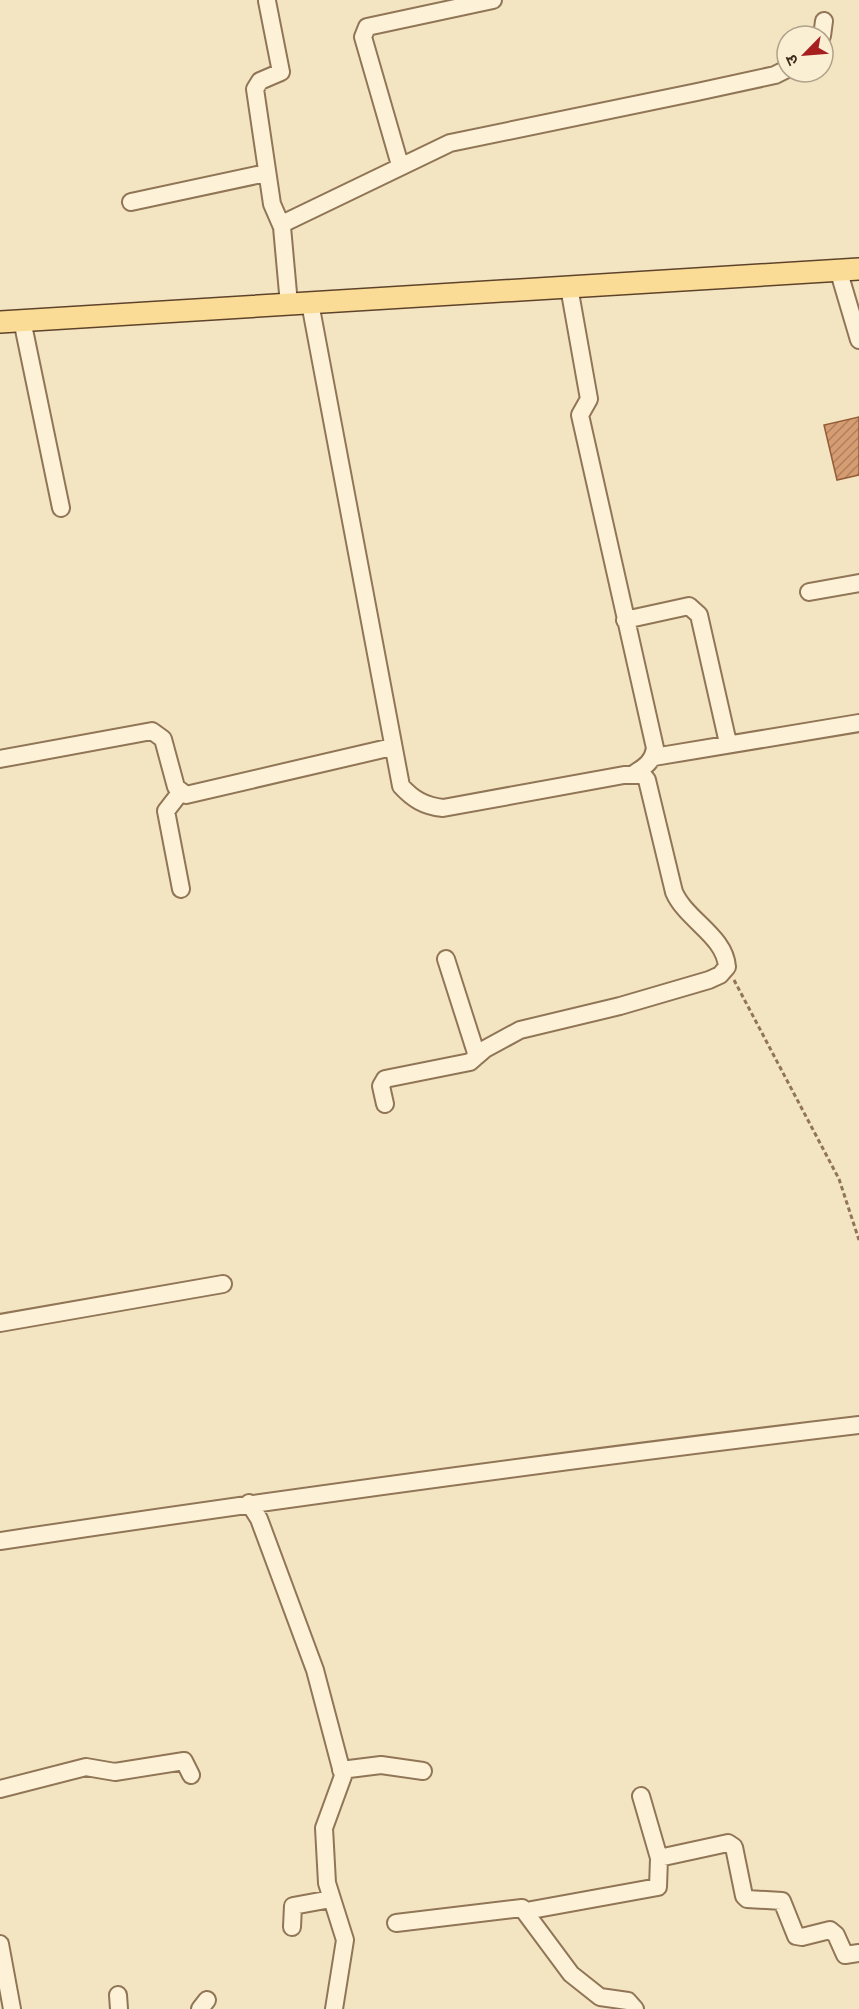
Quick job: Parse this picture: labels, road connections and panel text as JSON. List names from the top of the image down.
{
  "north": "bottom left"
}
